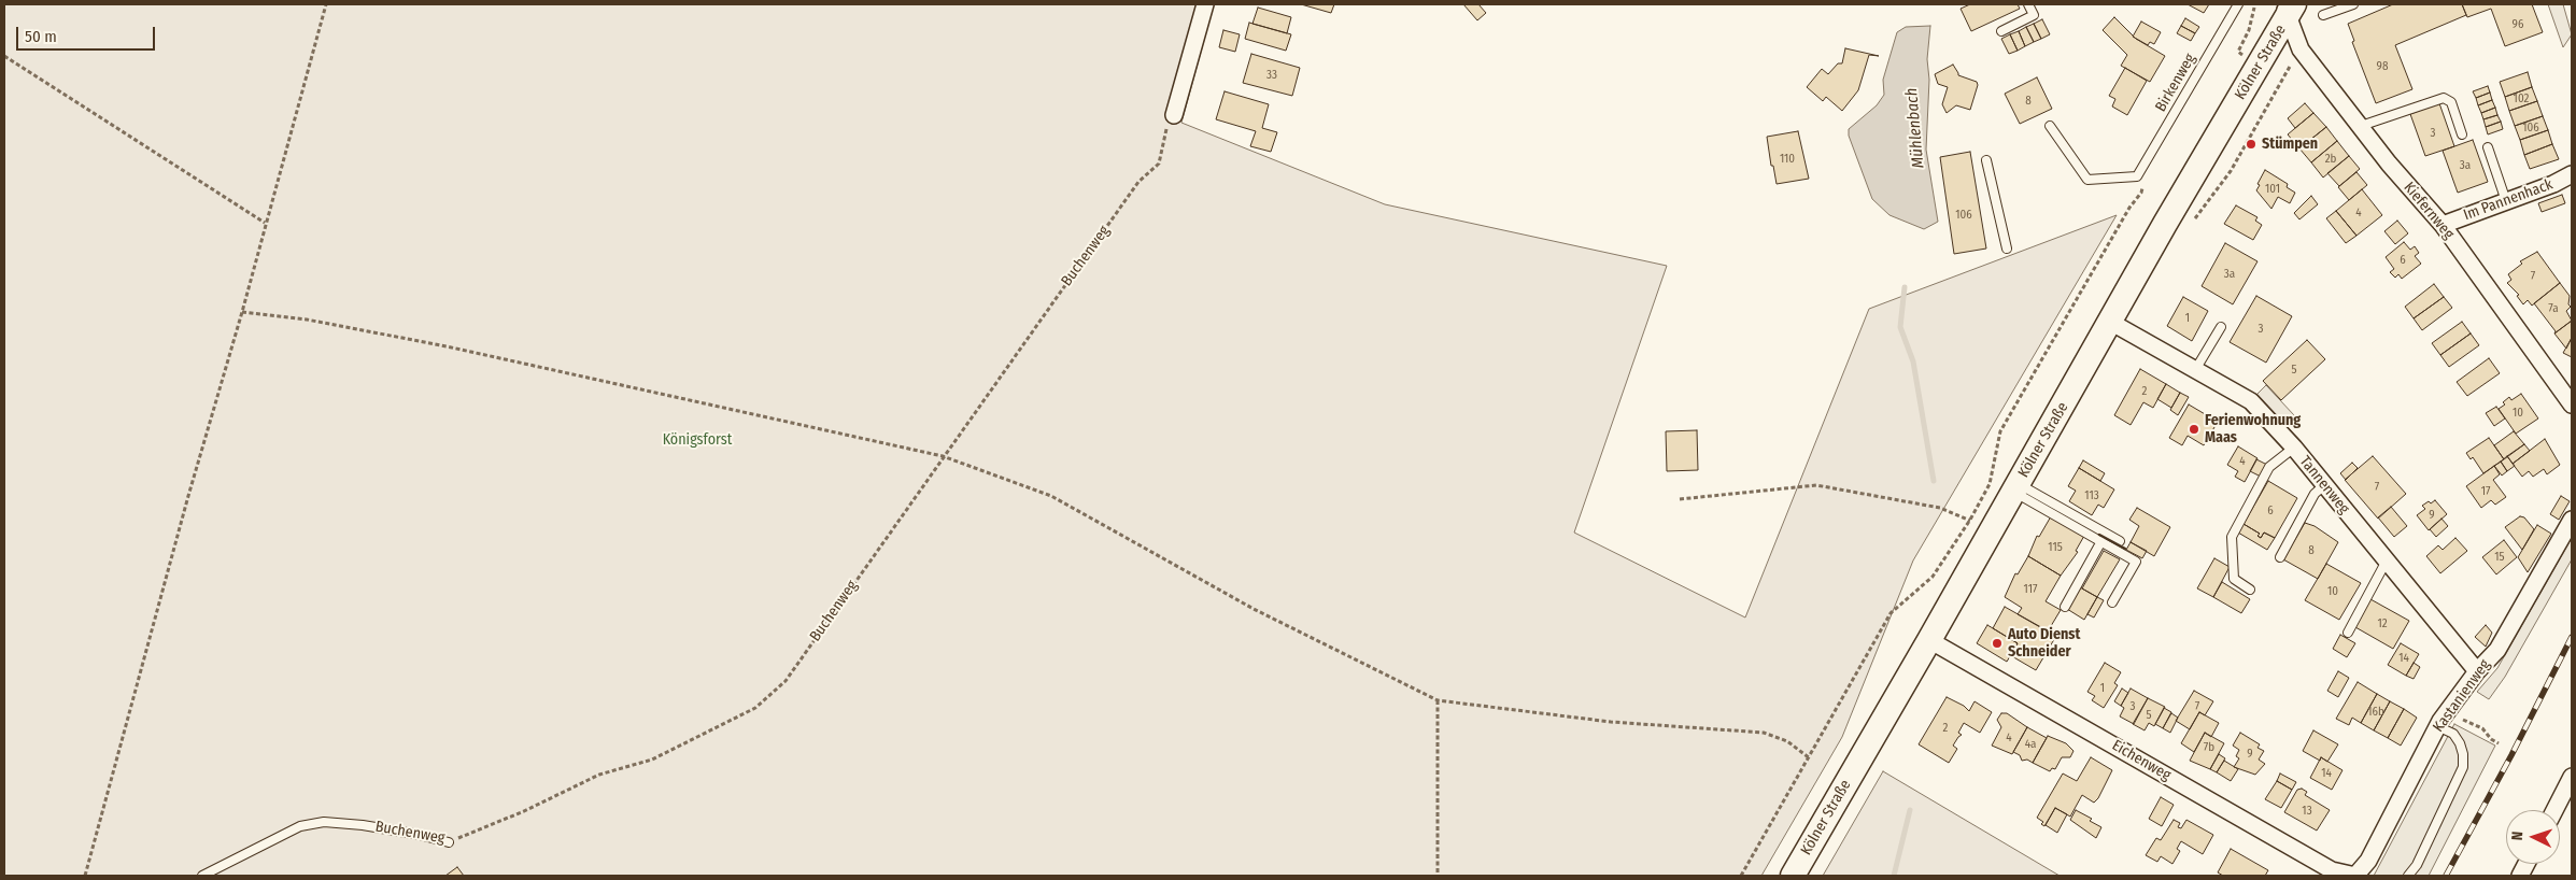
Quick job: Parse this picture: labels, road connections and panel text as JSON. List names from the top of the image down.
{
  "streets": {
    "main road": ["Kölner Straße"],
    "street": [
      "Im Pannenhack",
      "Kiefernweg",
      "Tannenweg",
      "Kastanienweg",
      "Eichenweg"
    ],
    "lane": ["Birkenweg", "Buchenweg"]
  },
  "crossings": [
    ["Kölner Straße", "Kiefernweg"],
    ["Kölner Straße", "Tannenweg"],
    ["Kölner Straße", "Eichenweg"],
    ["Im Pannenhack", "Kiefernweg"],
    ["Tannenweg", "Kastanienweg"],
    ["Kastanienweg", "Eichenweg"]
  ],
  "water": ["Mühlenbach"],
  "parks": ["Königsforst"],
  "places": ["Stümpen", "Ferienwohnung Maas", "Auto Dienst Schneider"],
  "house_numbers": [
    "96",
    "98",
    "33",
    "102",
    "8",
    "106",
    "3",
    "110",
    "2b",
    "3a",
    "101",
    "4",
    "106",
    "6",
    "3a",
    "7",
    "7a",
    "1",
    "3",
    "5",
    "2",
    "10",
    "4",
    "7",
    "17",
    "113",
    "6",
    "9",
    "115",
    "8",
    "15",
    "117",
    "10",
    "12",
    "14",
    "1",
    "3",
    "7",
    "16b",
    "5",
    "2",
    "4",
    "4a",
    "7b",
    "9",
    "14",
    "13"
  ],
  "scale_bar": "50 m",
  "north": "left"
}
